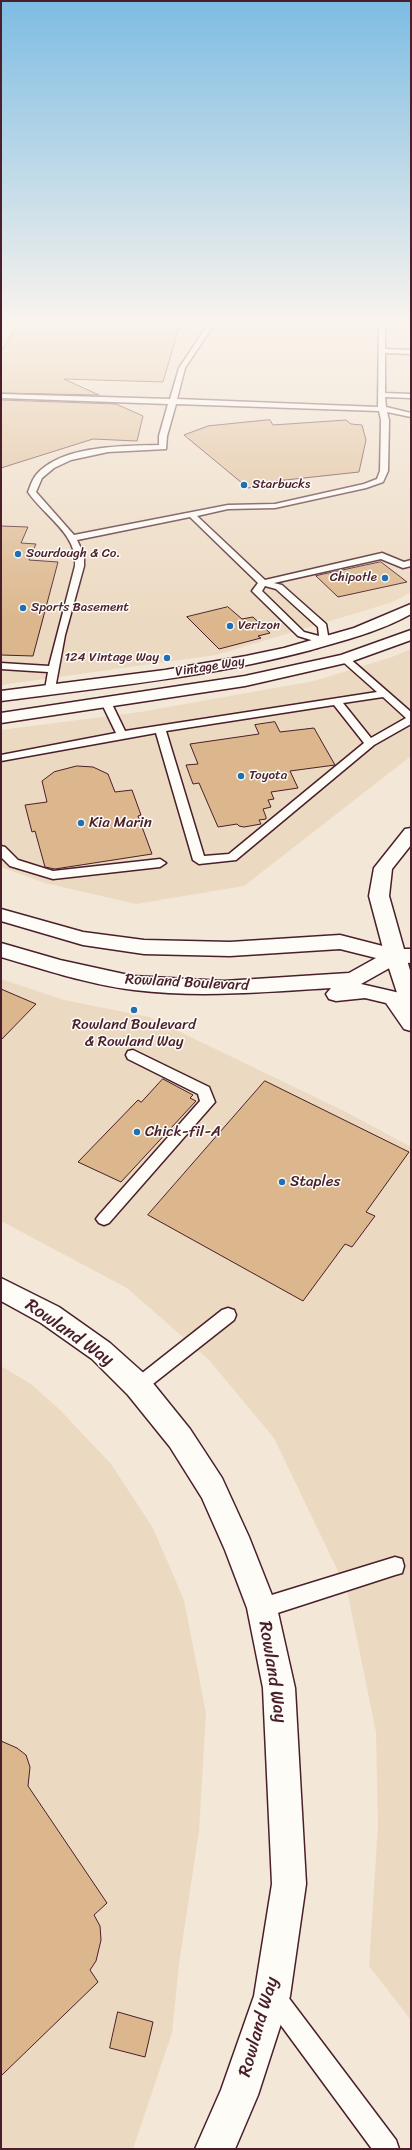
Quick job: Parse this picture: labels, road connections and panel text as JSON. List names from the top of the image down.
{
  "streets": {
    "main road": ["Vintage Way", "Rowland Boulevard", "Rowland Way"]
  },
  "places": [
    "Starbucks",
    "Sourdough & Co.",
    "Chipotle",
    "Sports Basement",
    "Verizon",
    "124 Vintage Way",
    "Toyota",
    "Kia Marin",
    "Rowland Boulevard & Rowland Way",
    "Chick-fil-A",
    "Staples"
  ]
}
